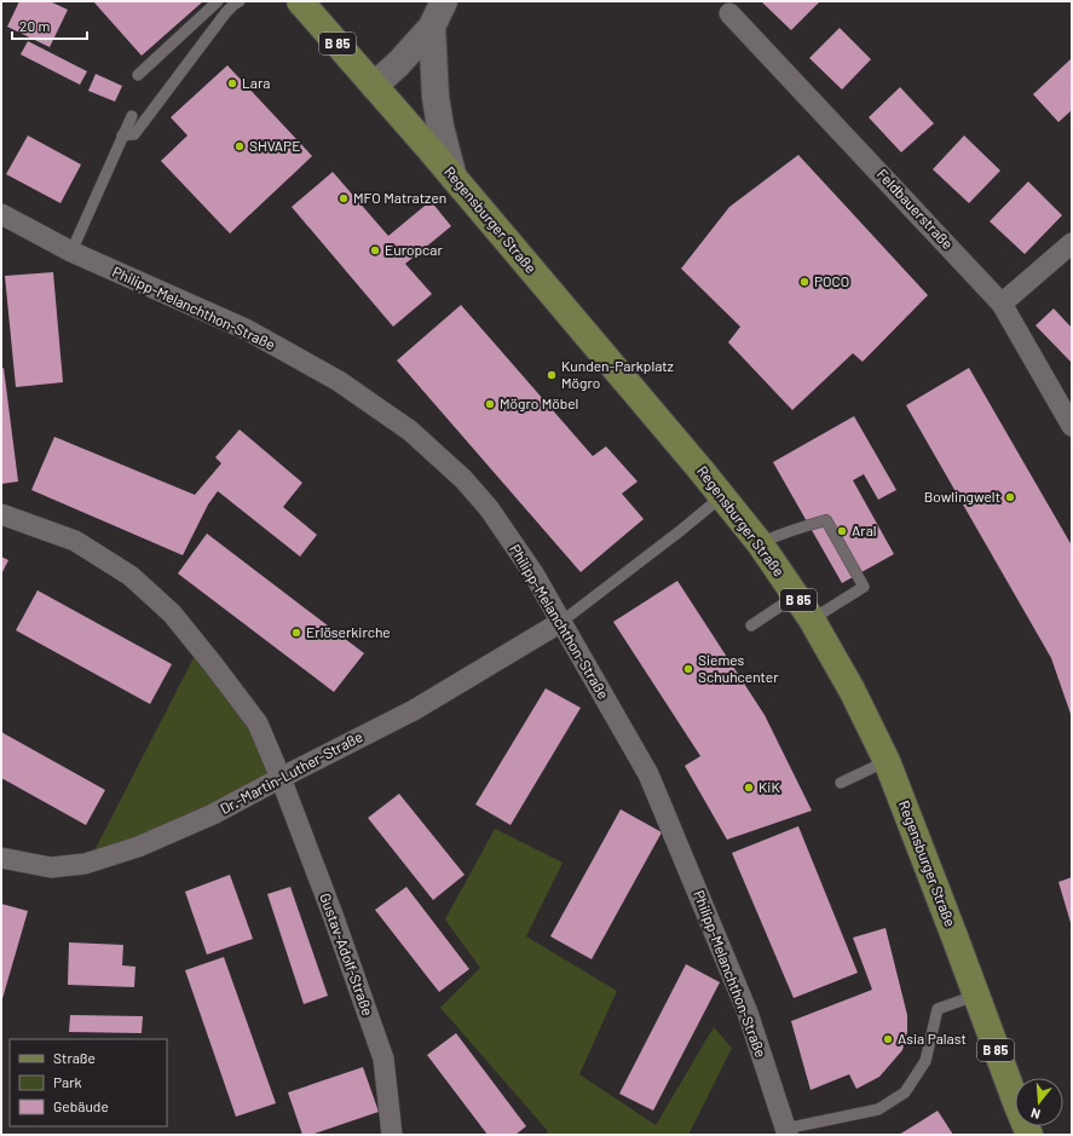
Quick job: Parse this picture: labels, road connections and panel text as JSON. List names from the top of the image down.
{
  "streets": {
    "main road": ["B 85", "Regensburger Straße"],
    "street": [
      "Feldbauerstraße",
      "Philipp-Melanchthon-Straße",
      "Dr.-Martin-Luther-Straße",
      "Gustav-Adolf-Straße"
    ]
  },
  "crossings": [
    ["Philipp-Melanchthon-Straße", "Dr.-Martin-Luther-Straße"],
    ["Dr.-Martin-Luther-Straße", "Gustav-Adolf-Straße"]
  ],
  "places": [
    "Lara",
    "SHVAPE",
    "MFO Matratzen",
    "Europcar",
    "POCO",
    "Kunden-Parkplatz Mögro",
    "Mögro Möbel",
    "Bowlingwelt",
    "Aral",
    "Erlöserkirche",
    "Siemes Schuhcenter",
    "KiK",
    "Asia Palast"
  ],
  "legend": ["Straße", "Park", "Gebäude"],
  "scale_bar": "20 m",
  "north": "bottom"
}
